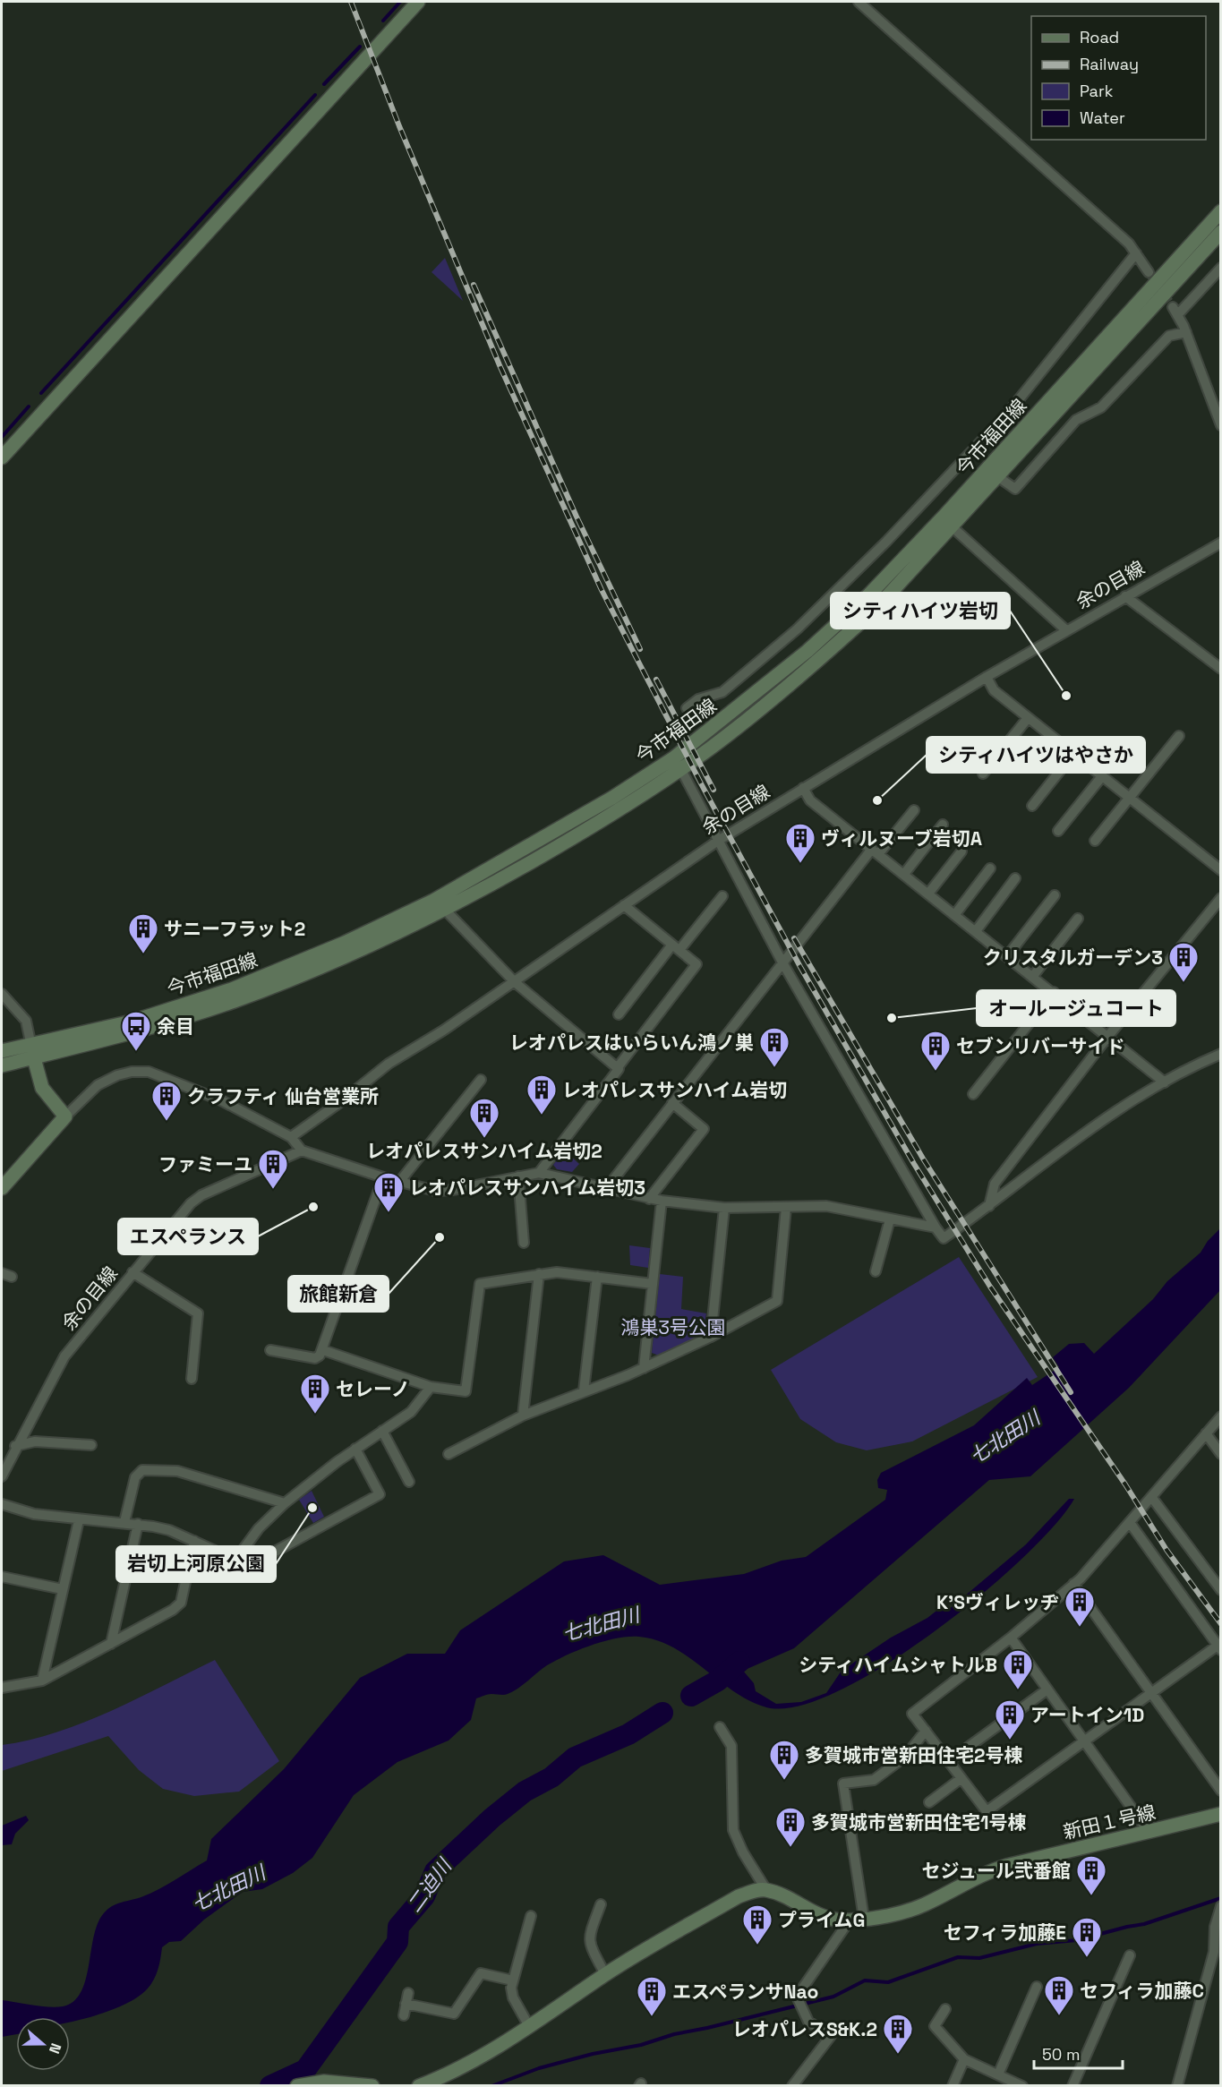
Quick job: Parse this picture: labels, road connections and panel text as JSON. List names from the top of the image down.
{
  "streets": {
    "main road": ["今市福田線", "新田１号線"],
    "street": ["余の目線"]
  },
  "water": ["七北田川", "二迫川"],
  "parks": ["鴻巣3号公園"],
  "places": {
    "other": [
      "シティハイツ岩切",
      "シティハイツはやさか",
      "オールージュコート",
      "エスペランス",
      "旅館新倉",
      "岩切上河原公園"
    ],
    "building": [
      "ヴィルヌーブ岩切A",
      "サニーフラット2",
      "クリスタルガーデン3",
      "レオパレスはいらいん鴻ノ巣",
      "セブンリバーサイド",
      "レオパレスサンハイム岩切",
      "クラフティ 仙台営業所",
      "レオパレスサンハイム岩切2",
      "ファミーユ",
      "レオパレスサンハイム岩切3",
      "セレーノ",
      "K'Sヴィレッヂ",
      "シティハイムシャトルB",
      "アートイン1D",
      "多賀城市営新田住宅2号棟",
      "多賀城市営新田住宅1号棟",
      "セジュール弐番館",
      "プライムG",
      "セフィラ加藤E",
      "セフィラ加藤C",
      "エスペランサNao",
      "レオパレスS&K.2"
    ],
    "bus stop": ["余目"]
  },
  "legend": [
    "Road",
    "Railway",
    "Park",
    "Water"
  ],
  "scale_bar": "50 m",
  "north": "right"
}
